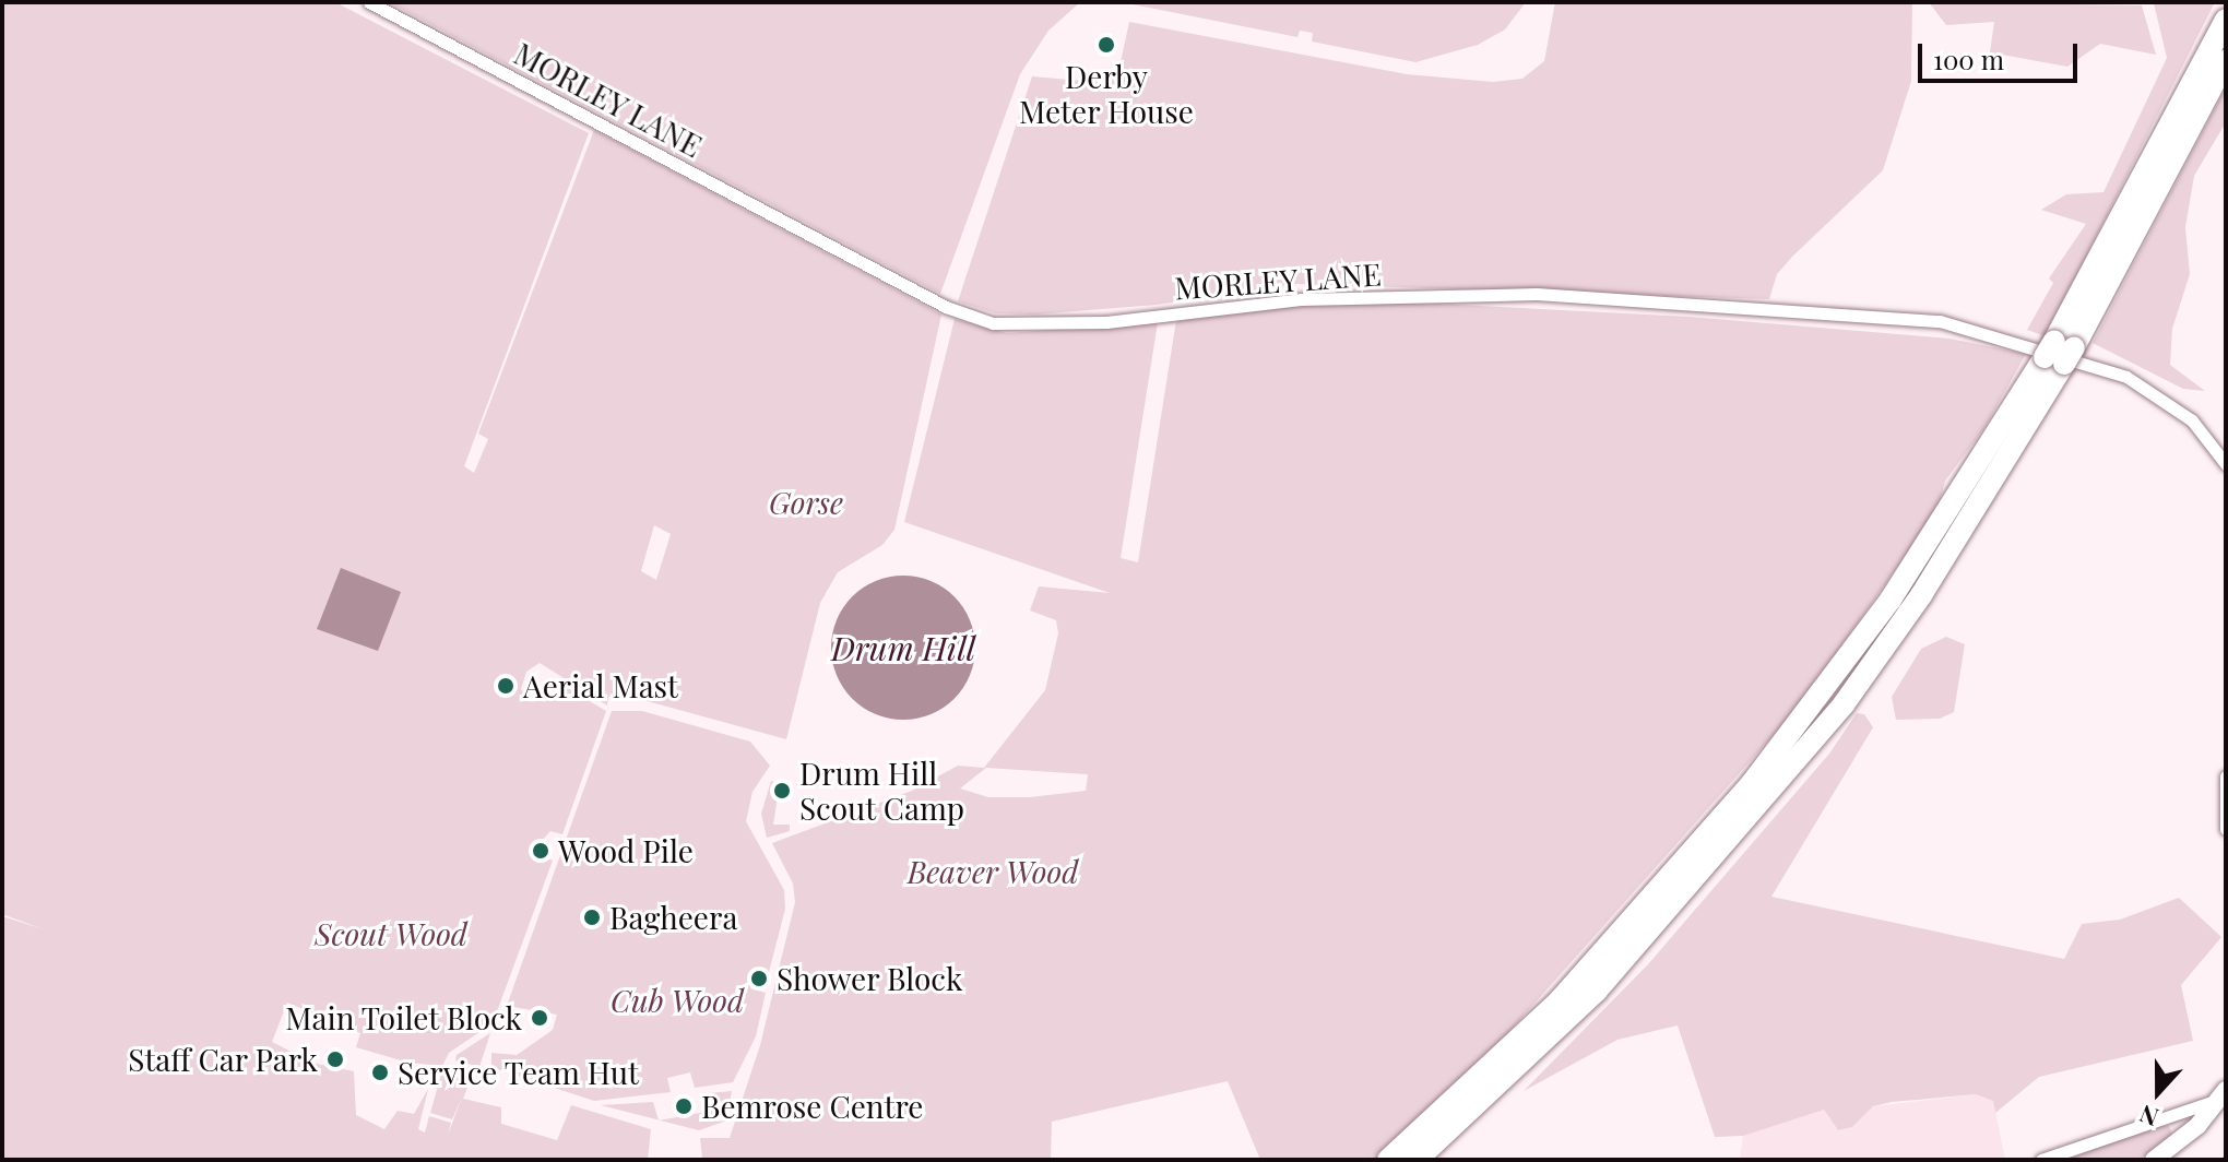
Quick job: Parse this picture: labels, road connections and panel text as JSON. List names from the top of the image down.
{
  "streets": {
    "street": ["MORLEY LANE"]
  },
  "water": ["Drum Hill"],
  "parks": [
    "Gorse",
    "Beaver Wood",
    "Scout Wood",
    "Cub Wood"
  ],
  "places": [
    "Derby Meter House",
    "Aerial Mast",
    "Drum Hill Scout Camp",
    "Wood Pile",
    "Bagheera",
    "Shower Block",
    "Main Toilet Block",
    "Staff Car Park",
    "Service Team Hut",
    "Bemrose Centre"
  ],
  "scale_bar": "100 m",
  "north": "bottom"
}
